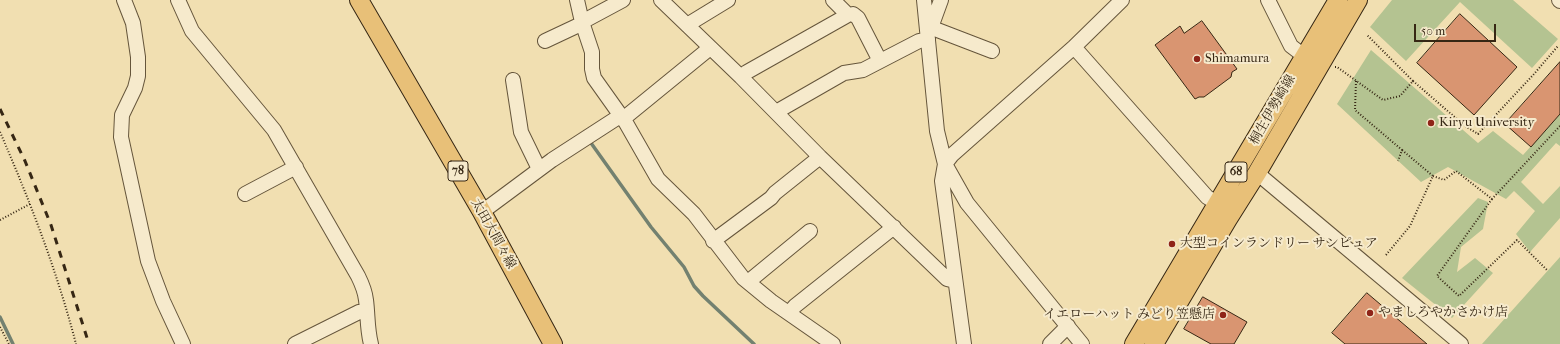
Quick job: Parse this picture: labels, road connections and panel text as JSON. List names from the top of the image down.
{
  "streets": {
    "main road": [
      "桐生伊勢崎線",
      "78",
      "68",
      "太田大間々線"
    ]
  },
  "places": [
    "Shimamura",
    "Kiryu University",
    "大型コインランドリー サンピュア",
    "やましろやかさかけ店",
    "イエローハット みどり笠懸店"
  ],
  "scale_bar": "50 m"
}
